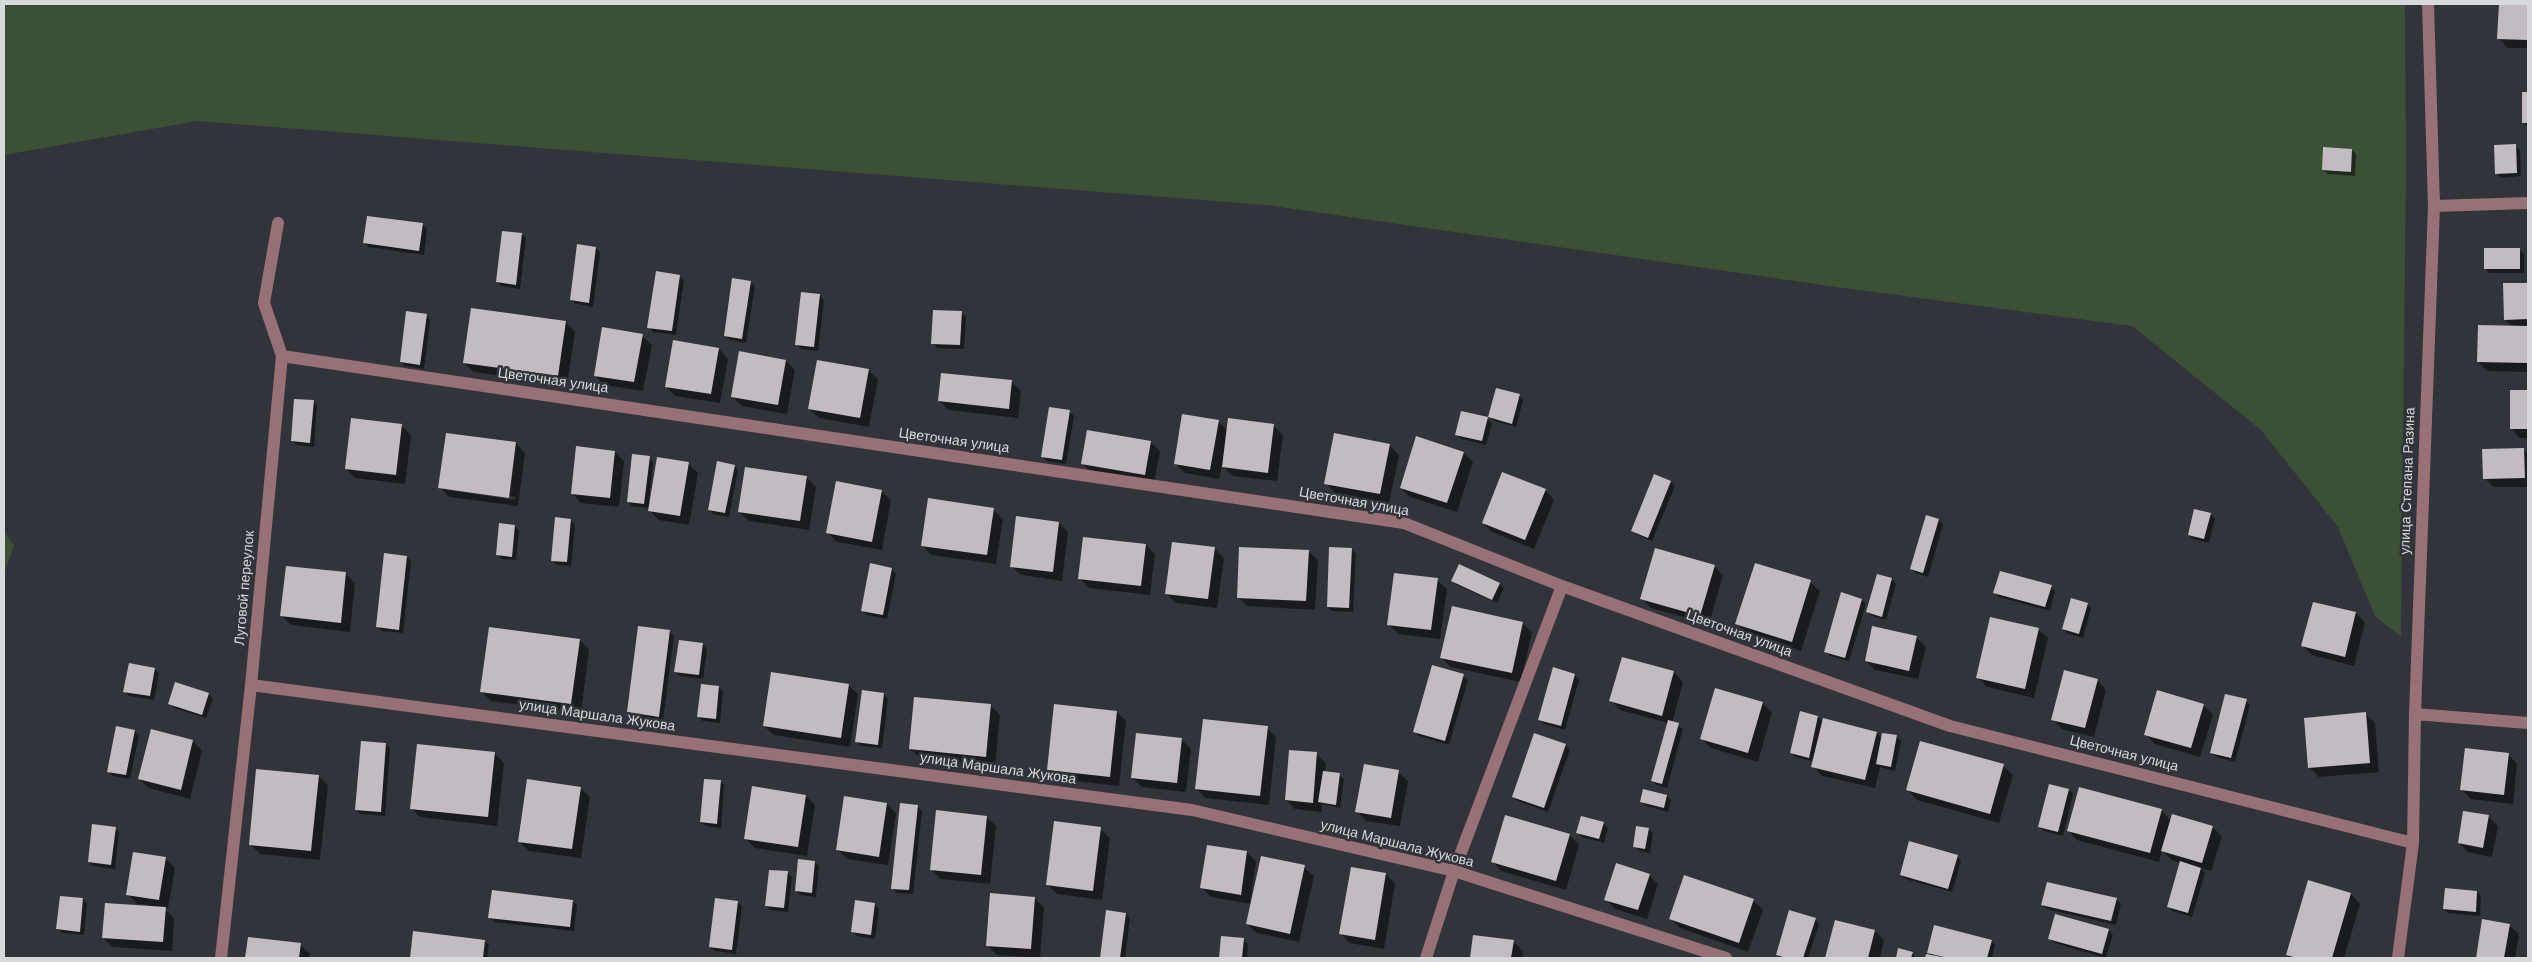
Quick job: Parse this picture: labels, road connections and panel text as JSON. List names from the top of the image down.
{
  "streets": {
    "street": [
      "Цветочная улица",
      "улица Степана Разина",
      "Луговой переулок",
      "улица Маршала Жукова"
    ]
  },
  "crossings": [
    ["Цветочная улица", "улица Степана Разина"],
    ["Цветочная улица", "Луговой переулок"],
    ["Луговой переулок", "улица Маршала Жукова"]
  ]
}
